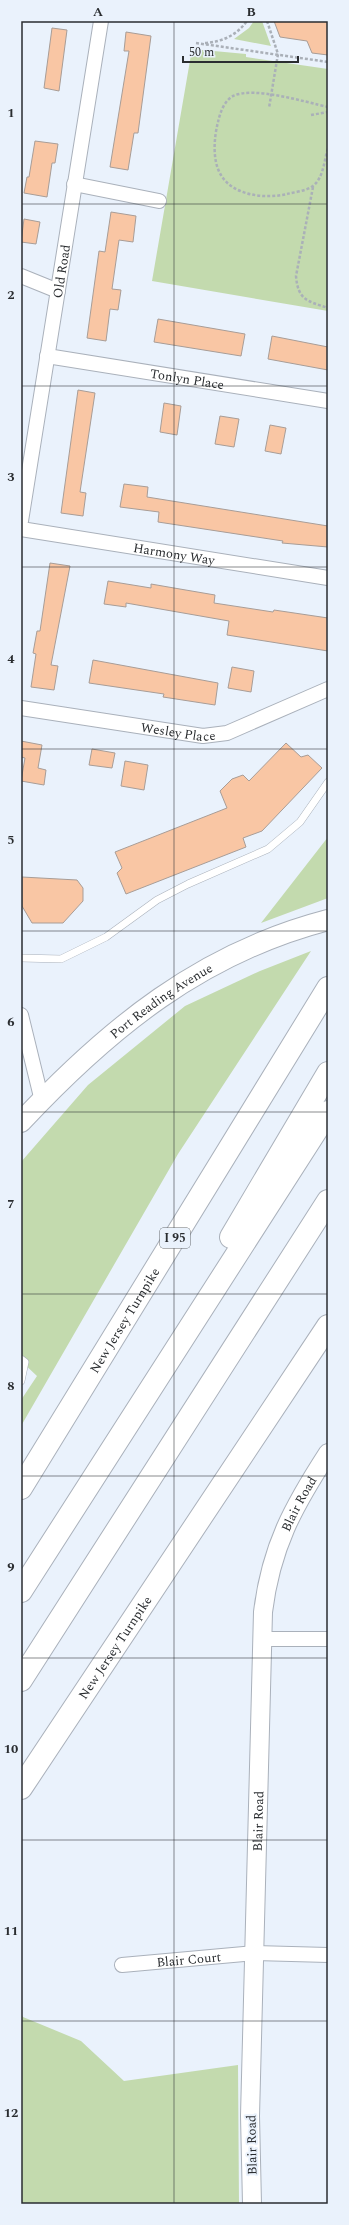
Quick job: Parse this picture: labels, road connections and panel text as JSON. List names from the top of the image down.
{
  "streets": {
    "highway": ["I 95", "New Jersey Turnpike"],
    "main road": ["Port Reading Avenue"],
    "street": [
      "Old Road",
      "Tonlyn Place",
      "Harmony Way",
      "Wesley Place",
      "Blair Road",
      "Blair Court"
    ]
  },
  "crossings": [
    ["Old Road", "Tonlyn Place"],
    ["Blair Road", "Blair Court"]
  ],
  "scale_bar": "50 m",
  "grid": {
    "columns": ["A", "B"],
    "rows": [
      "1",
      "2",
      "3",
      "4",
      "5",
      "6",
      "7",
      "8",
      "9",
      "10",
      "11",
      "12"
    ]
  }
}
